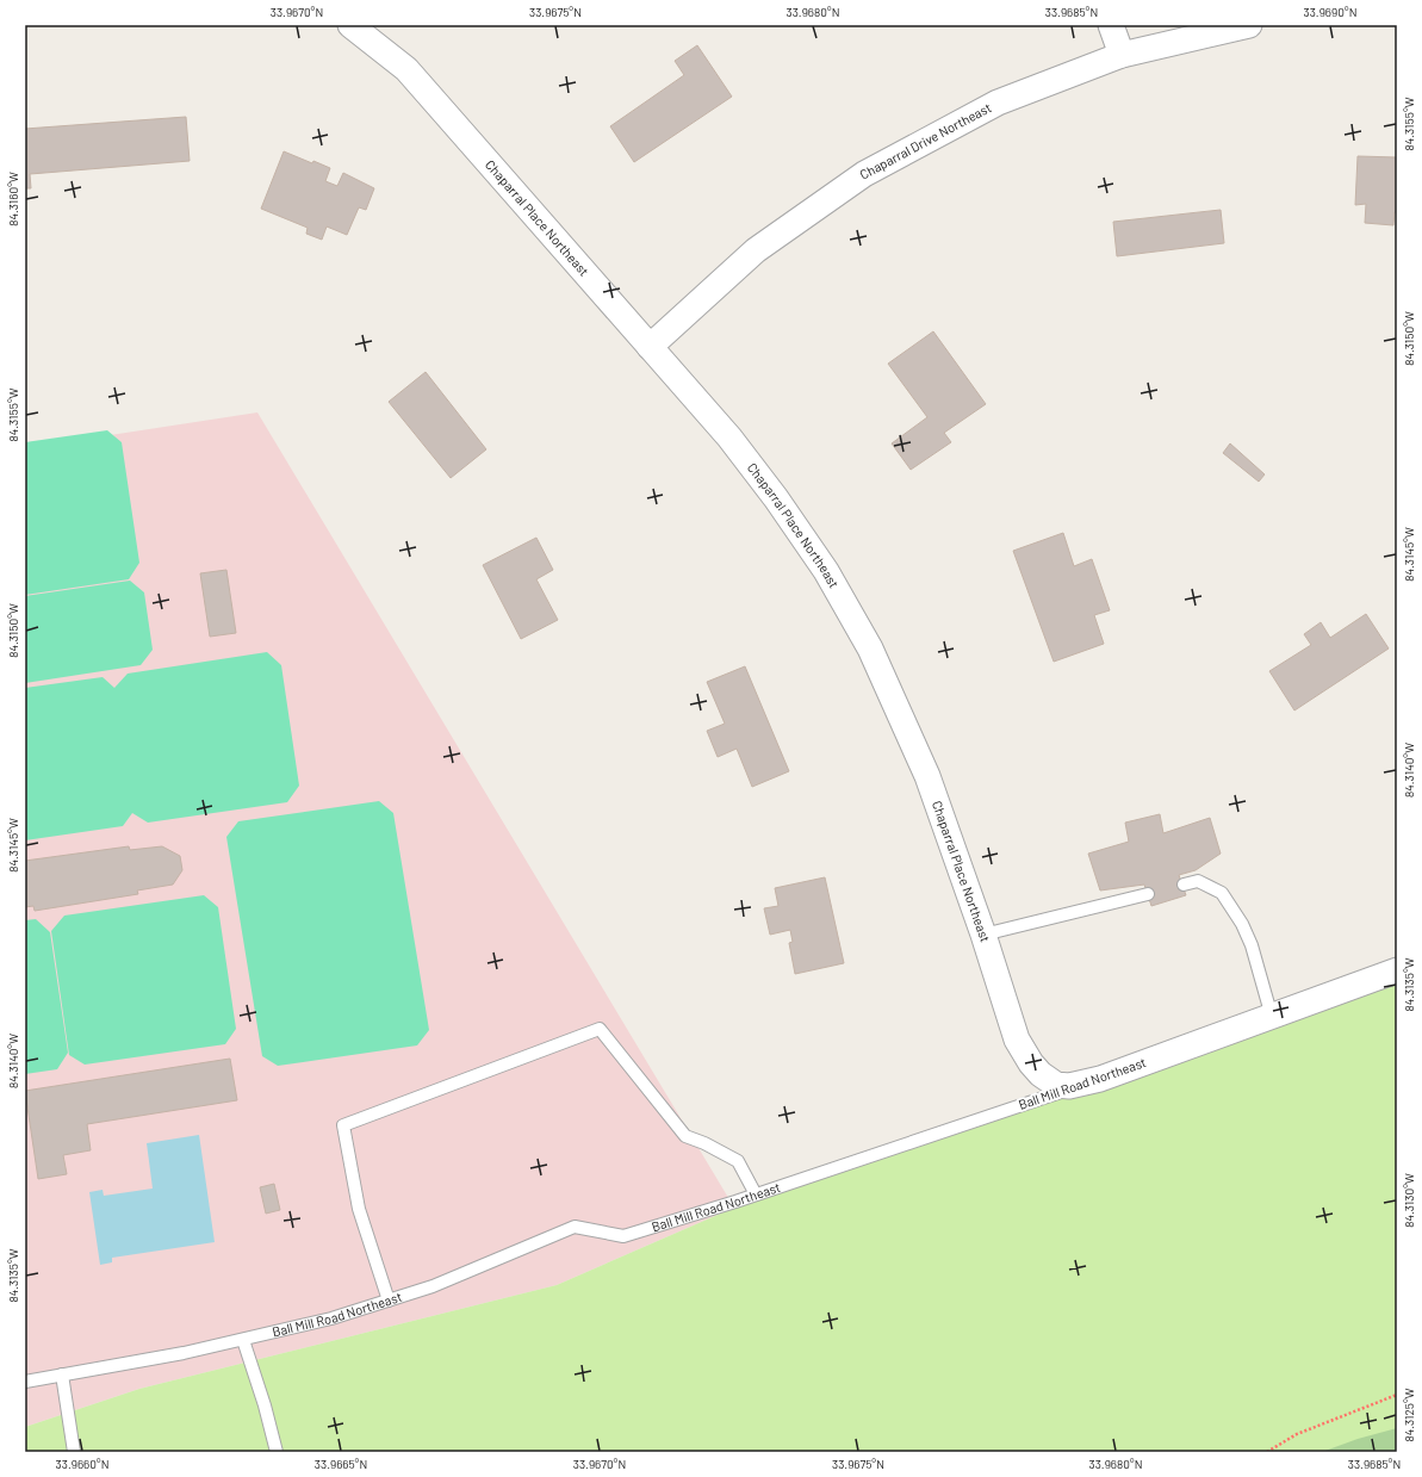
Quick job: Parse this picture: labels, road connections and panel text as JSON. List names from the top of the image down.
{
  "streets": {
    "street": ["Chaparral Drive Northeast", "Chaparral Place Northeast", "Ball Mill Road Northeast"]
  },
  "crossings": [
    ["Chaparral Drive Northeast", "Chaparral Place Northeast"],
    ["Chaparral Place Northeast", "Ball Mill Road Northeast"]
  ],
  "coordinates": [
    "33.9670°N",
    "33.9675°N",
    "33.9680°N",
    "33.9685°N",
    "33.9690°N",
    "84.3155°W",
    "84.3160°W",
    "84.3150°W",
    "84.3145°W",
    "84.3140°W",
    "84.3135°W",
    "84.3130°W",
    "84.3125°W",
    "33.9660°N",
    "33.9665°N"
  ]
}
